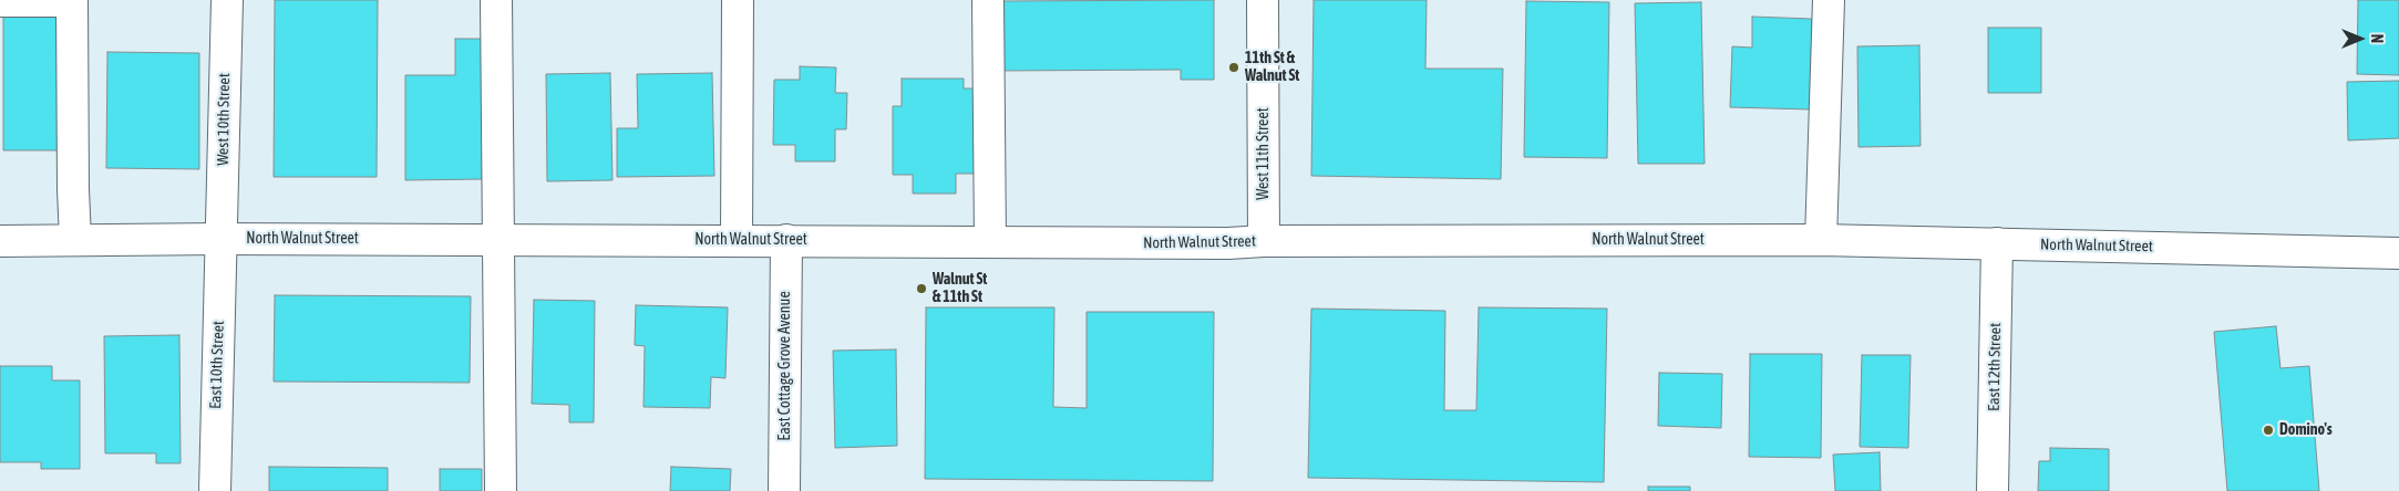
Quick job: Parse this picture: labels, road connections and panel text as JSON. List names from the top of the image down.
{
  "streets": {
    "main road": [
      "West 10th Street",
      "West 11th Street",
      "North Walnut Street",
      "East 10th Street",
      "East Cottage Grove Avenue",
      "East 12th Street"
    ]
  },
  "crossings": [
    ["West 10th Street", "North Walnut Street"],
    ["West 10th Street", "East 10th Street"],
    ["West 11th Street", "North Walnut Street"],
    ["North Walnut Street", "East 10th Street"],
    ["North Walnut Street", "East Cottage Grove Avenue"],
    ["North Walnut Street", "East 12th Street"]
  ],
  "places": ["11th St & Walnut St", "Walnut St & 11th St", "Domino's"],
  "north": "right"
}
